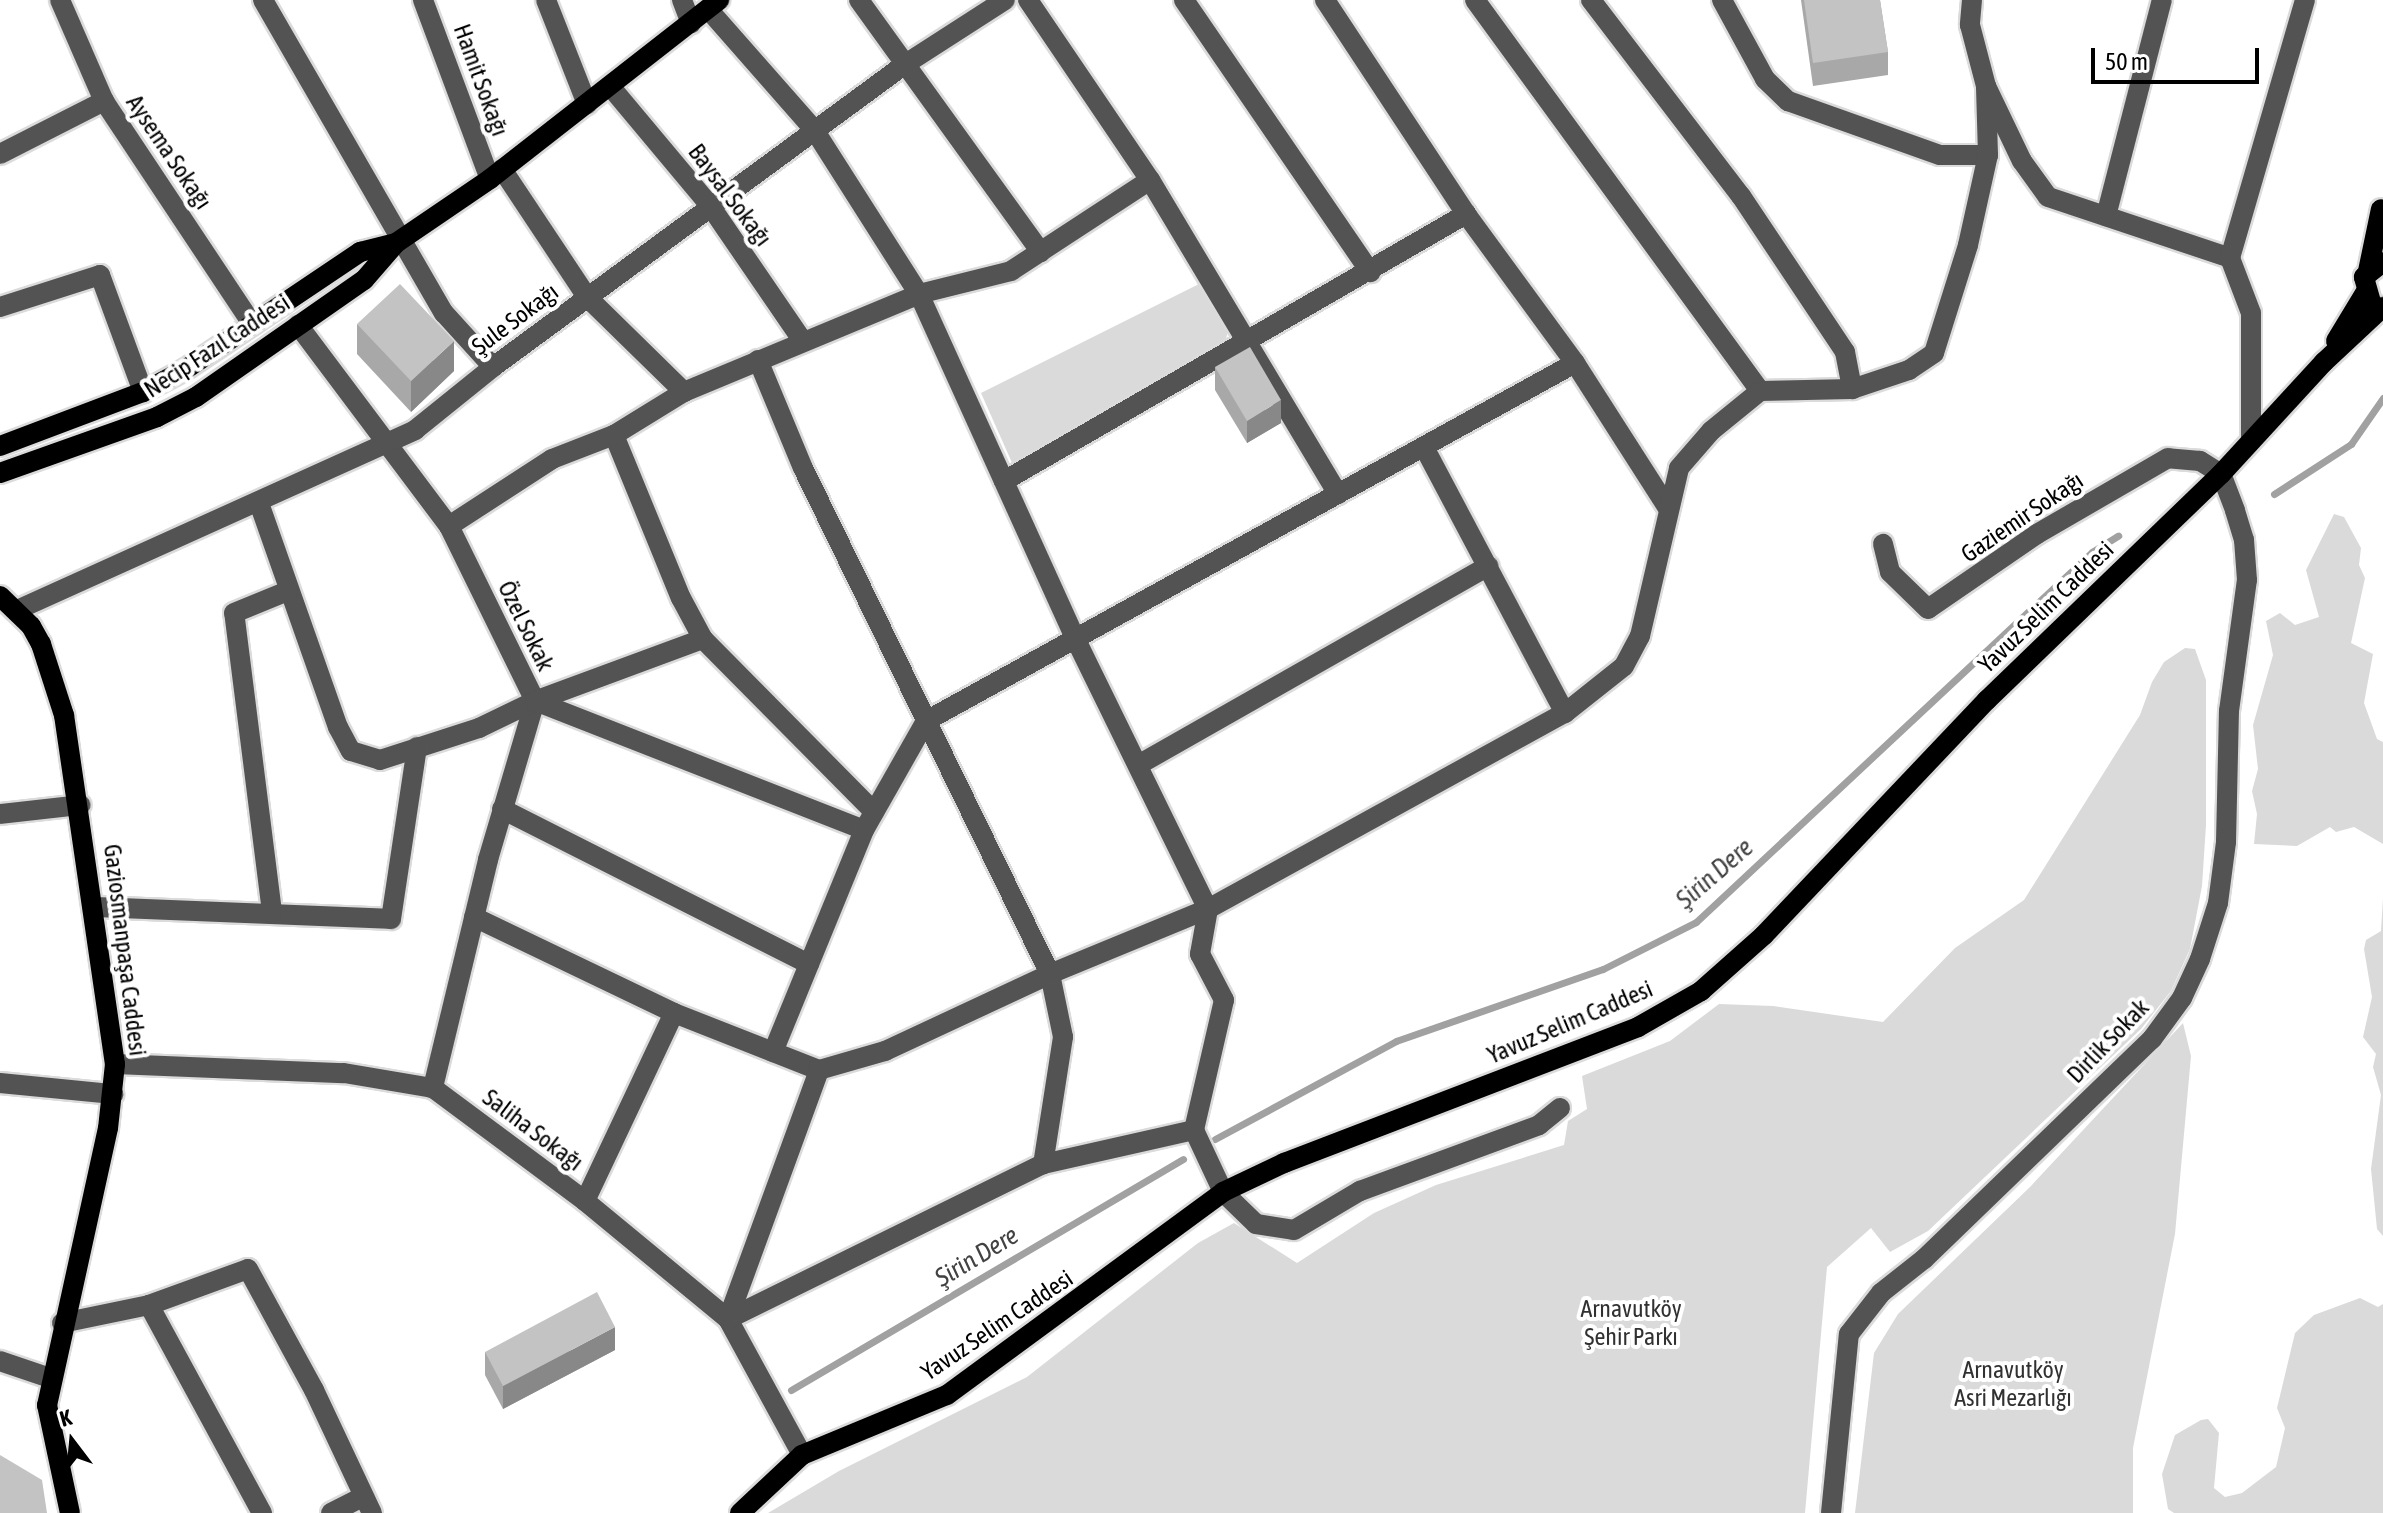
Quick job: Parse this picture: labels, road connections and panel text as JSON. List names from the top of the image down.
{
  "streets": {
    "main road": ["Necip Fazıl Caddesi", "Yavuz Selim Caddesi", "Gaziosmanpaşa Caddesi"],
    "street": [
      "Hamit Sokağı",
      "Aysema Sokağı",
      "Baysal Sokağı",
      "Şule Sokağı",
      "Gaziemir Sokağı",
      "Özel Sokak",
      "Dirlik Sokak",
      "Saliha Sokağı"
    ]
  },
  "crossings": [
    ["Hamit Sokağı", "Şule Sokağı"],
    ["Hamit Sokağı", "Necip Fazıl Caddesi"],
    ["Aysema Sokağı", "Necip Fazıl Caddesi"],
    ["Baysal Sokağı", "Şule Sokağı"],
    ["Baysal Sokağı", "Necip Fazıl Caddesi"],
    ["Şule Sokağı", "Özel Sokak"],
    ["Şule Sokağı", "Gaziosmanpaşa Caddesi"],
    ["Necip Fazıl Caddesi", "Özel Sokak"],
    ["Gaziemir Sokağı", "Yavuz Selim Caddesi"],
    ["Gaziemir Sokağı", "Dirlik Sokak"],
    ["Yavuz Selim Caddesi", "Dirlik Sokak"],
    ["Yavuz Selim Caddesi", "Saliha Sokağı"],
    ["Özel Sokak", "Saliha Sokağı"],
    ["Gaziosmanpaşa Caddesi", "Saliha Sokağı"]
  ],
  "water": ["Şirin Dere"],
  "parks": ["Arnavutköy Şehir Parkı", "Arnavutköy Asri Mezarlığı"],
  "scale_bar": "50 m",
  "north": "top"
}
